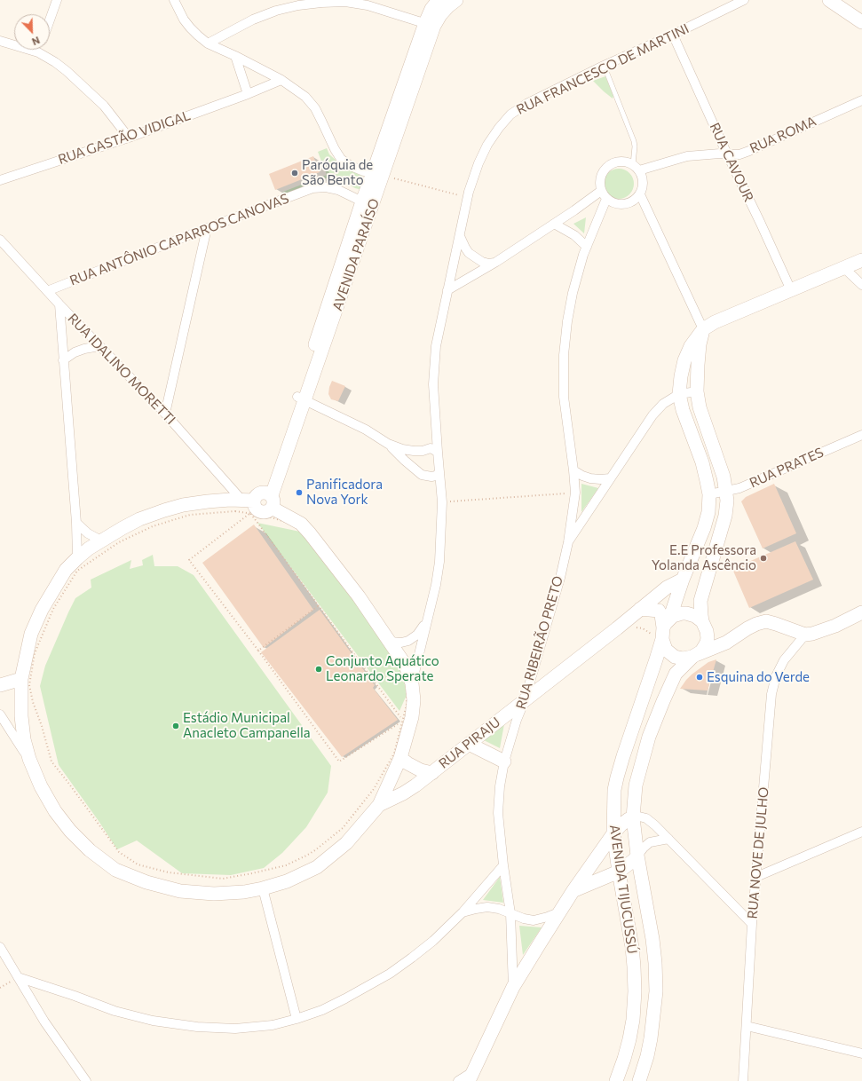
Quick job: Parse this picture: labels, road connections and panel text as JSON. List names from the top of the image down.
{
  "streets": {
    "street": [
      "RUA FRANCESCO DE MARTINI",
      "RUA ROMA",
      "RUA GASTÃO VIDIGAL",
      "RUA CAVOUR",
      "RUA ANTÔNIO CAPARROS CANOVAS",
      "AVENIDA PARAÍSO",
      "RUA IDALINO MORETTI",
      "RUA PRATES",
      "RUA RIBEIRÃO PRETO",
      "RUA PIRAJU",
      "RUA NOVE DE JULHO",
      "AVENIDA TIJUCUSSÚ"
    ]
  },
  "crossings": [
    ["RUA FRANCESCO DE MARTINI", "RUA CAVOUR"],
    ["RUA ROMA", "RUA CAVOUR"],
    ["RUA ROMA", "RUA RIBEIRÃO PRETO"],
    ["RUA ANTÔNIO CAPARROS CANOVAS", "AVENIDA PARAÍSO"],
    ["RUA ANTÔNIO CAPARROS CANOVAS", "RUA IDALINO MORETTI"],
    ["AVENIDA PARAÍSO", "RUA IDALINO MORETTI"],
    ["RUA PRATES", "AVENIDA TIJUCUSSÚ"],
    ["RUA RIBEIRÃO PRETO", "RUA PIRAJU"],
    ["RUA PIRAJU", "AVENIDA TIJUCUSSÚ"]
  ],
  "places": [
    "Paróquia de São Bento",
    "Panificadora Nova York",
    "E.E Professora Yolanda Ascêncio",
    "Conjunto Aquático Leonardo Sperate",
    "Esquina do Verde",
    "Estádio Municipal Anacleto Campanella"
  ],
  "north": "bottom right"
}
